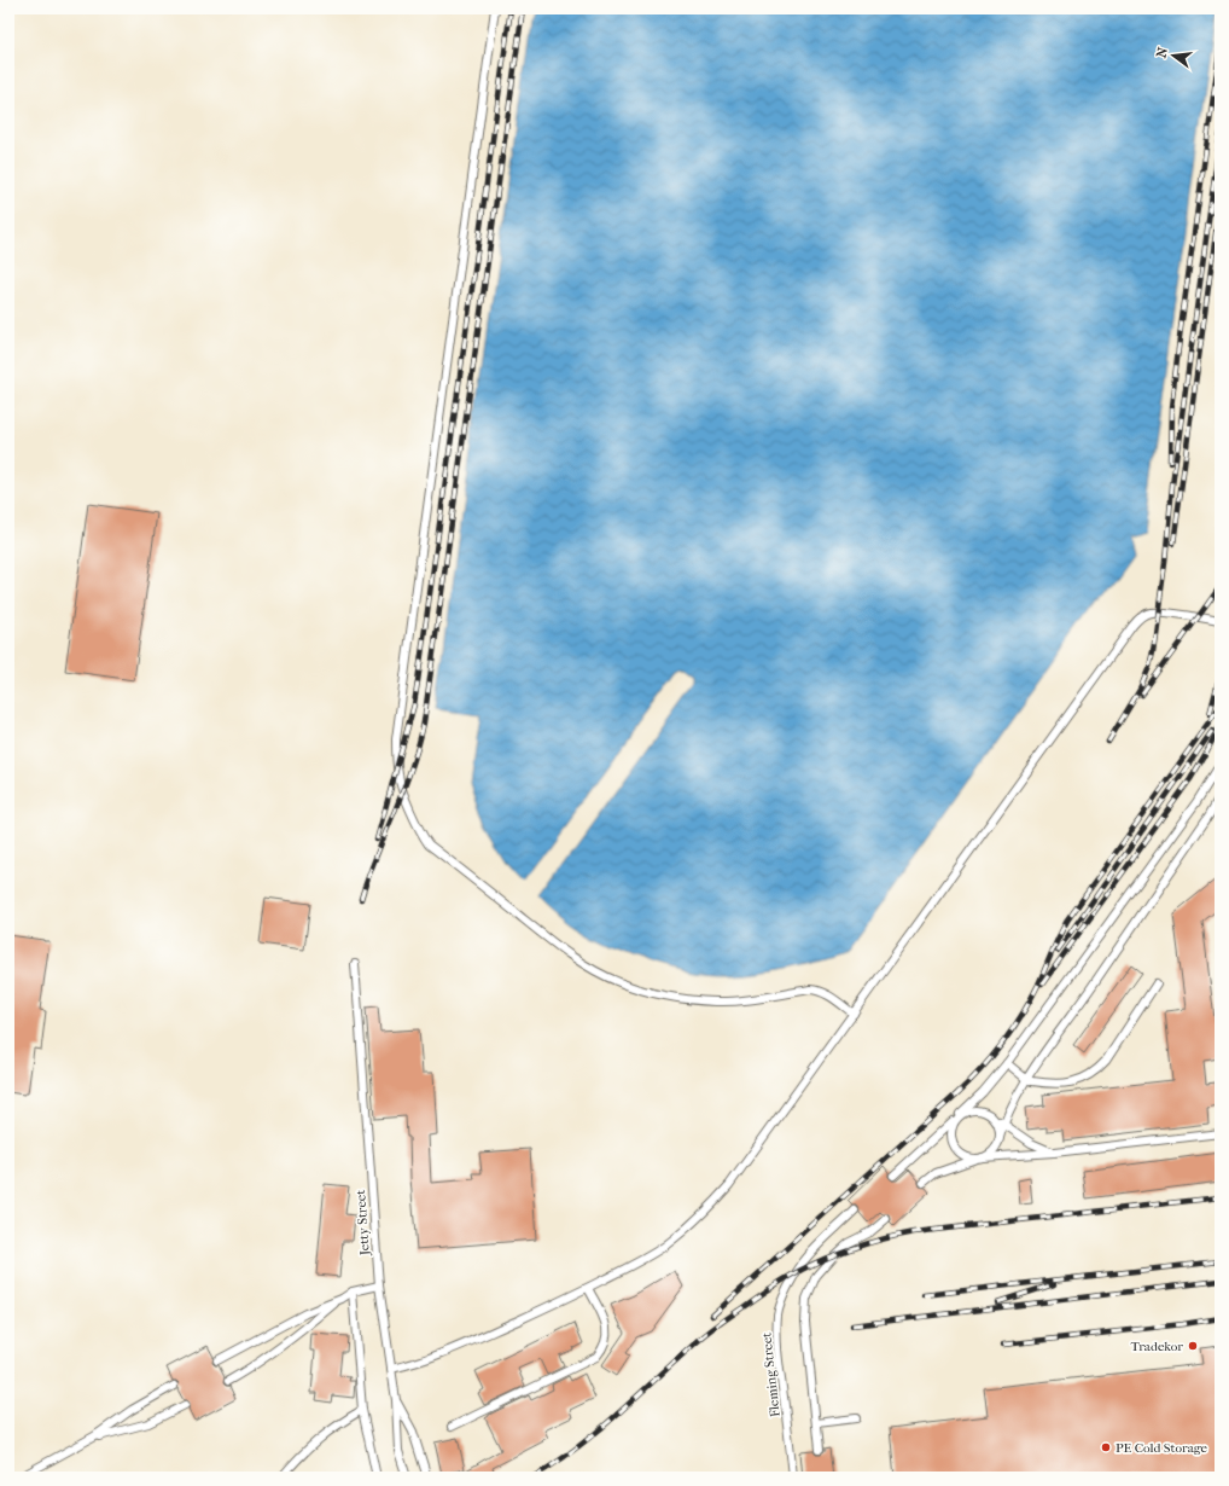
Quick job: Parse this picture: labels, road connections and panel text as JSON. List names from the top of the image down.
{
  "streets": {
    "lane": ["Jetty Street", "Fleming Street"]
  },
  "places": ["Tradekor", "PE Cold Storage"],
  "north": "left"
}
